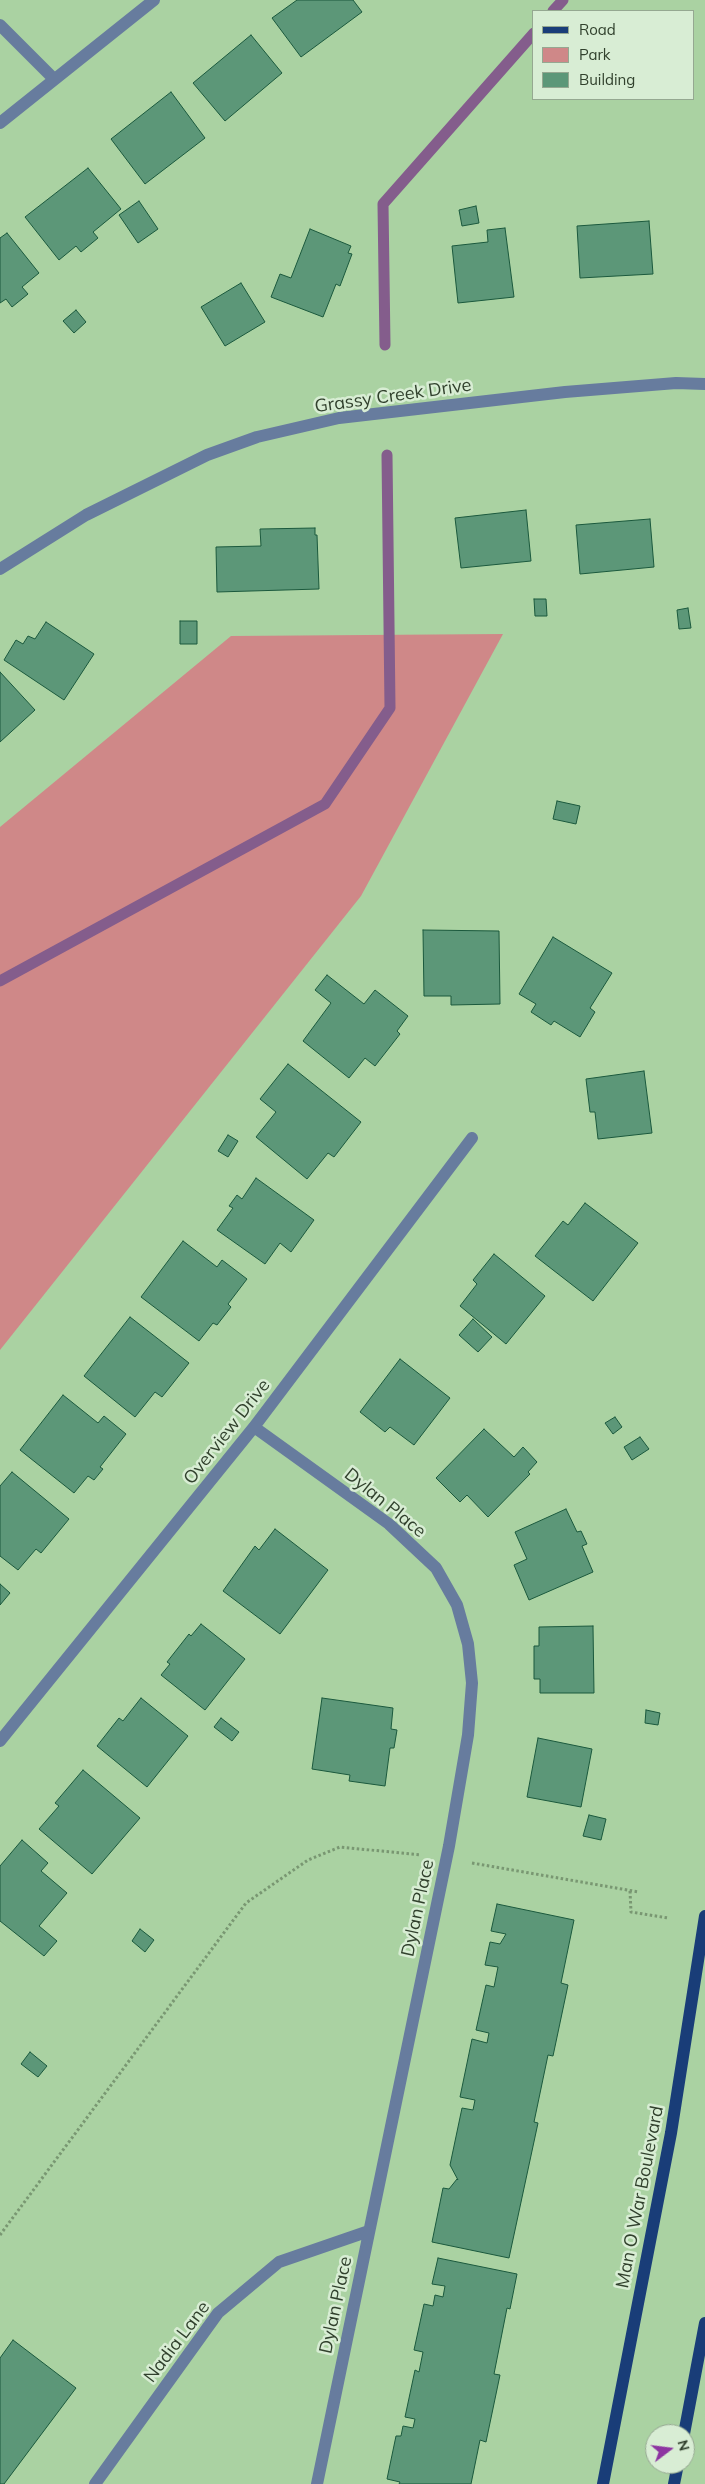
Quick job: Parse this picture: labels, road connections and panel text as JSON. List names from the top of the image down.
{
  "streets": {
    "main road": ["Man O War Boulevard"],
    "street": [
      "Grassy Creek Drive",
      "Overview Drive",
      "Dylan Place",
      "Nadia Lane"
    ]
  },
  "crossings": [
    ["Overview Drive", "Dylan Place"],
    ["Dylan Place", "Nadia Lane"]
  ],
  "legend": ["Road", "Park", "Building"],
  "north": "right"
}
